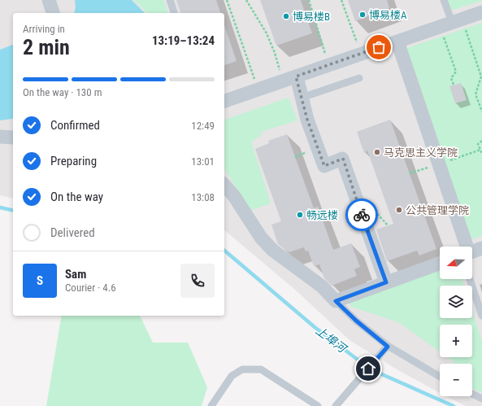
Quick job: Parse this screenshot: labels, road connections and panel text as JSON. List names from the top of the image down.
{
  "water": ["上埠河"],
  "places": [
    "博易楼A",
    "博易楼B",
    "马克思主义学院",
    "公共管理学院",
    "畅远楼"
  ],
  "north": "left",
  "page": {
    "heading": ["2 min", "Arriving in", "13:19–13:24"],
    "panel": ["Sam", "Courier · 4.6"],
    "bar": "On the way · 130 m",
    "list": [
      ["Confirmed", "12:49"],
      ["Preparing", "13:01"],
      ["On the way", "13:08"],
      "Delivered"
    ],
    "map_buttons": ["+", "−"],
    "round": "S"
  }
}
